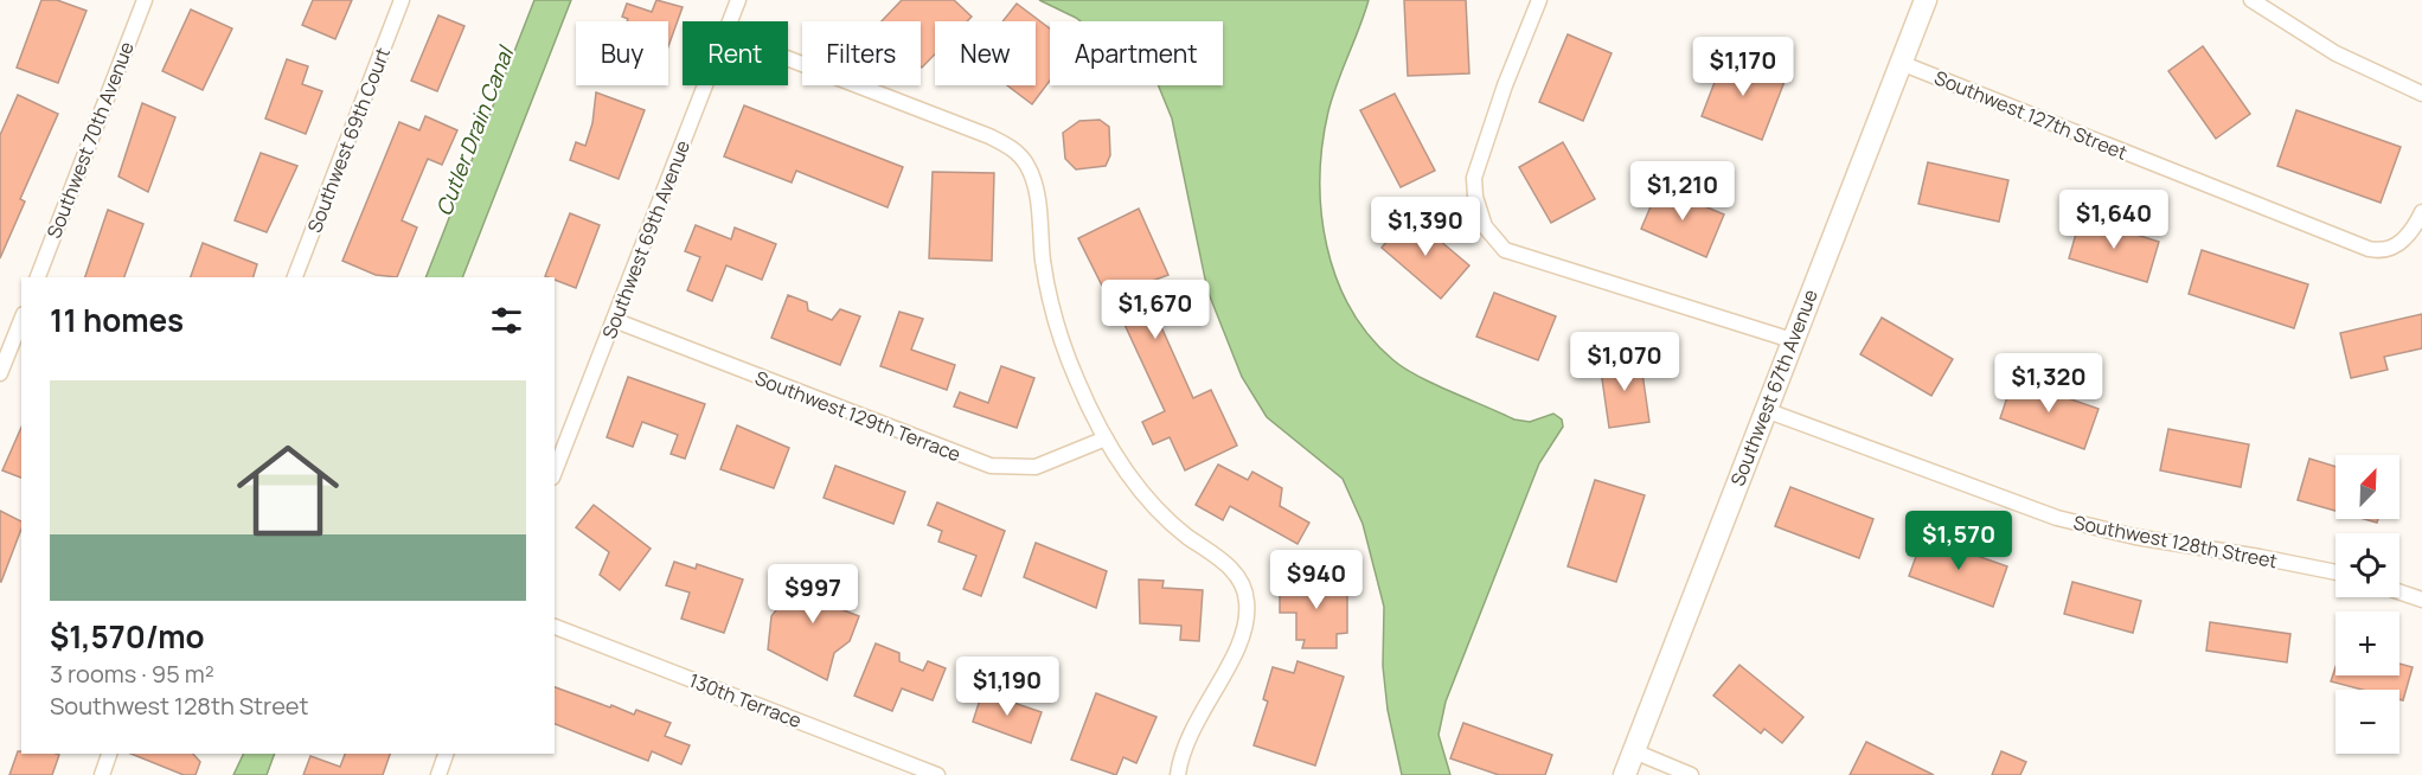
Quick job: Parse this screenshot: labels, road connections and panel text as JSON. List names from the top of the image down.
{
  "streets": {
    "main road": ["Southwest 67th Avenue"],
    "street": [
      "Southwest 127th Street",
      "Southwest 70th Avenue",
      "Southwest 69th Court",
      "Southwest 69th Avenue",
      "Southwest 129th Terrace",
      "Southwest 128th Street",
      "130th Terrace"
    ]
  },
  "crossings": [
    ["Southwest 127th Street", "Southwest 67th Avenue"],
    ["Southwest 69th Avenue", "Southwest 129th Terrace"],
    ["Southwest 67th Avenue", "Southwest 128th Street"]
  ],
  "water": ["Cutler Drain Canal"],
  "north": "top right",
  "page": {
    "chip": [
      "Buy",
      "Rent",
      "Filters",
      "New",
      "Apartment"
    ],
    "price": [
      "$1,170",
      "$1,210",
      "$1,640",
      "$1,390",
      "$1,670",
      "$1,070",
      "$1,320",
      "$1,570",
      "$940",
      "$997",
      "$1,190"
    ],
    "heading": "11 homes",
    "list": [
      {
        "name": "$1,570/mo",
        "note": "3 rooms · 95 m² · Southwest 128th Street"
      }
    ],
    "map_buttons": ["+", "−"]
  }
}
